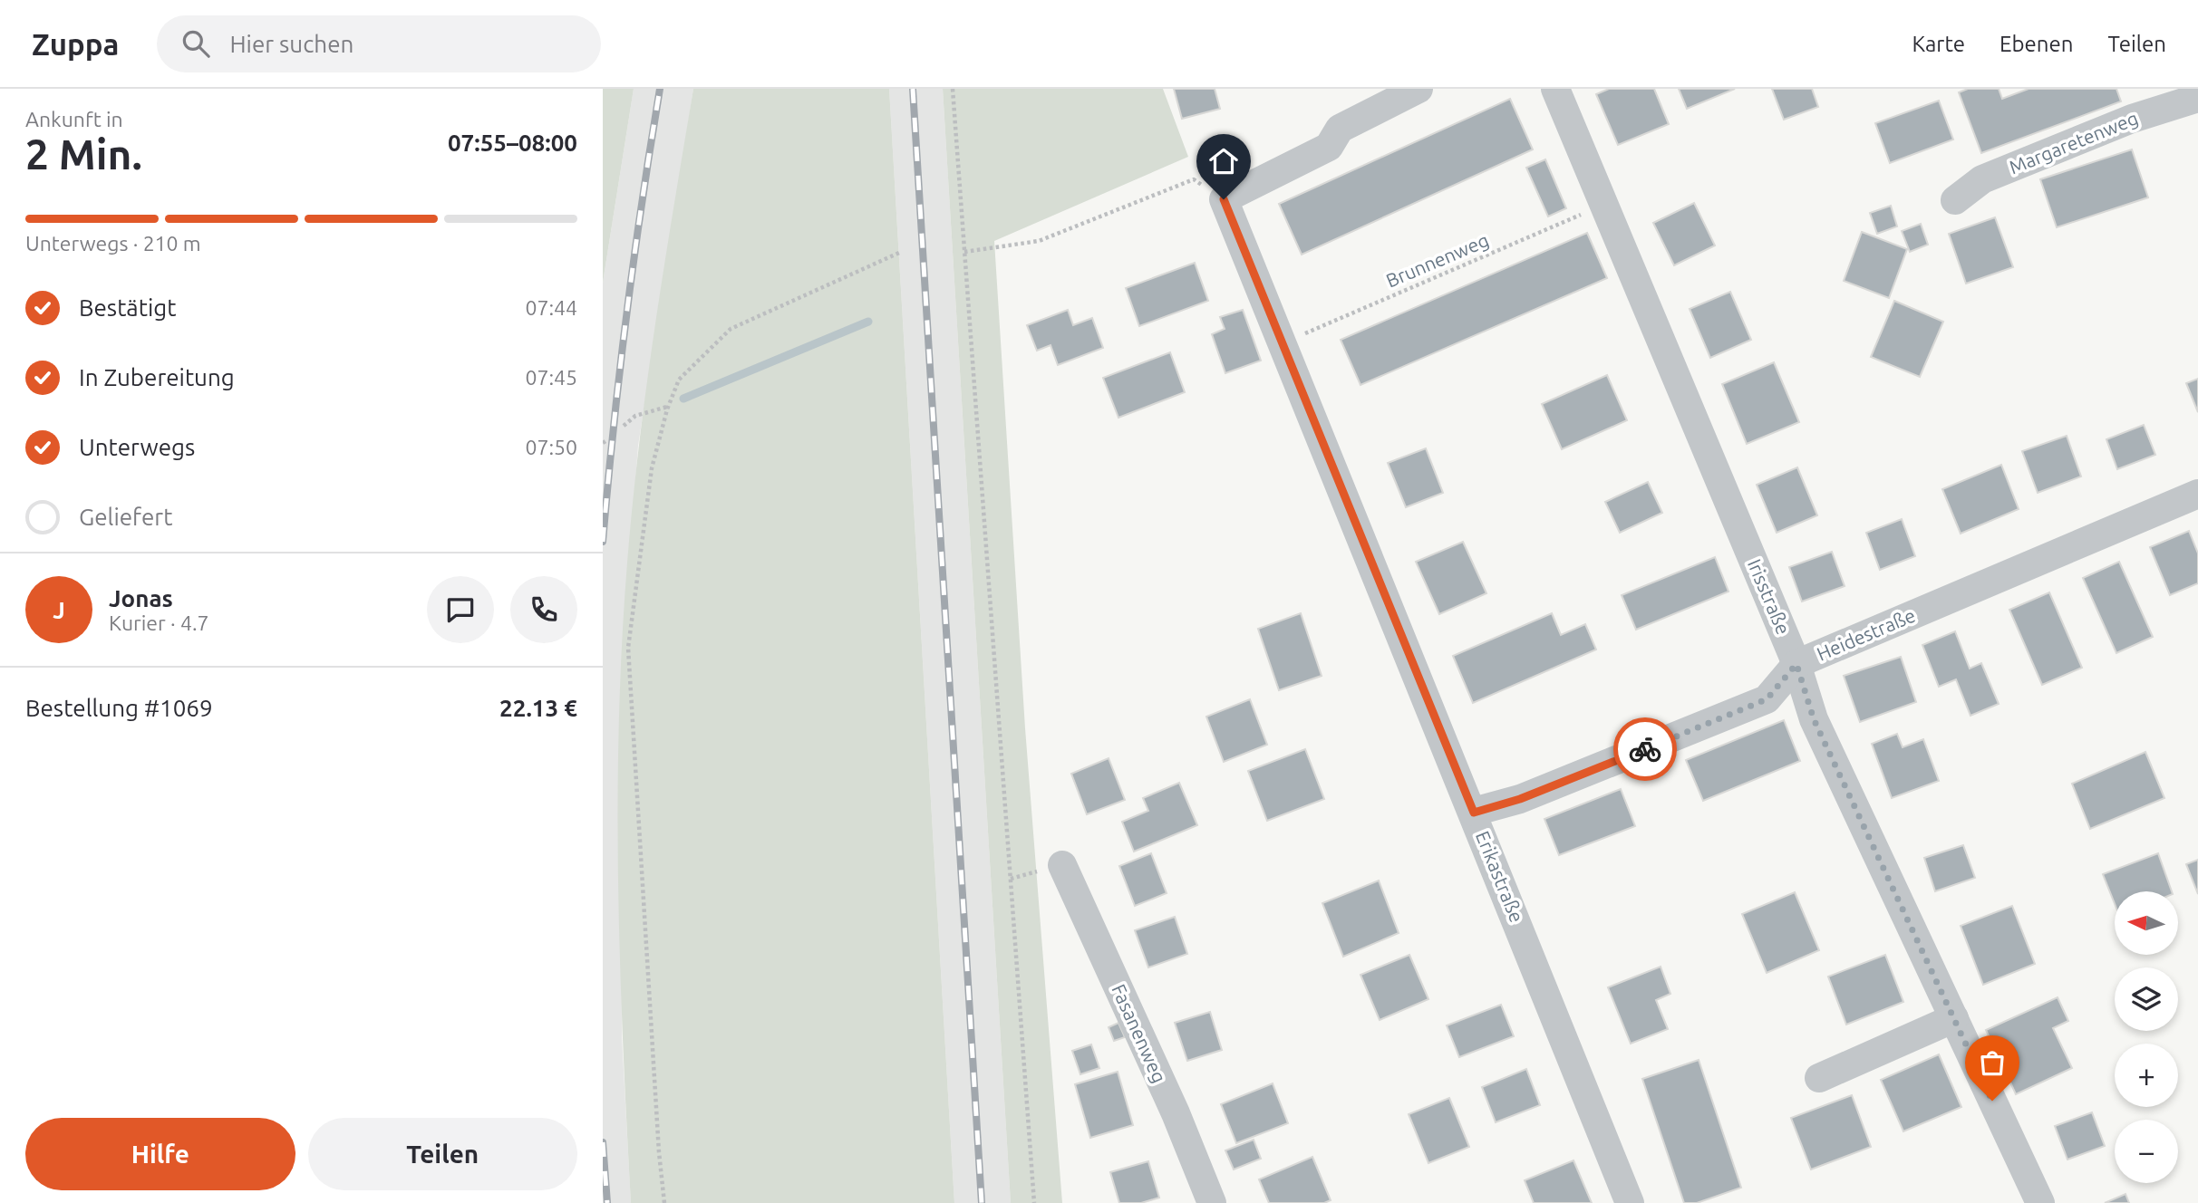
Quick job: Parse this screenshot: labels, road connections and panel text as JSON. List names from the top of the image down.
{
  "streets": {
    "street": [
      "Margaretenweg",
      "Irisstraße",
      "Heidestraße",
      "Erikastraße",
      "Fasanenweg"
    ],
    "path": ["Brunnenweg"]
  },
  "crossings": [
    ["Brunnenweg", "Irisstraße"],
    ["Brunnenweg", "Erikastraße"],
    ["Irisstraße", "Heidestraße"],
    ["Heidestraße", "Erikastraße"]
  ],
  "north": "left",
  "page": {
    "header": "Zuppa",
    "search": "Hier suchen",
    "nav": ["Karte", "Ebenen", "Teilen"],
    "heading": ["2 Min.", "Ankunft in", "07:55–08:00"],
    "panel": [
      "Jonas",
      "Kurier · 4.7",
      "Bestellung #1069",
      "22.13 €"
    ],
    "bar": "Unterwegs · 210 m",
    "list": [
      ["Bestätigt", "07:44"],
      ["In Zubereitung", "07:45"],
      ["Unterwegs", "07:50"],
      "Geliefert"
    ],
    "round": "J",
    "map_buttons": ["+", "−"],
    "buttons": ["Hilfe", "Teilen"]
  }
}
